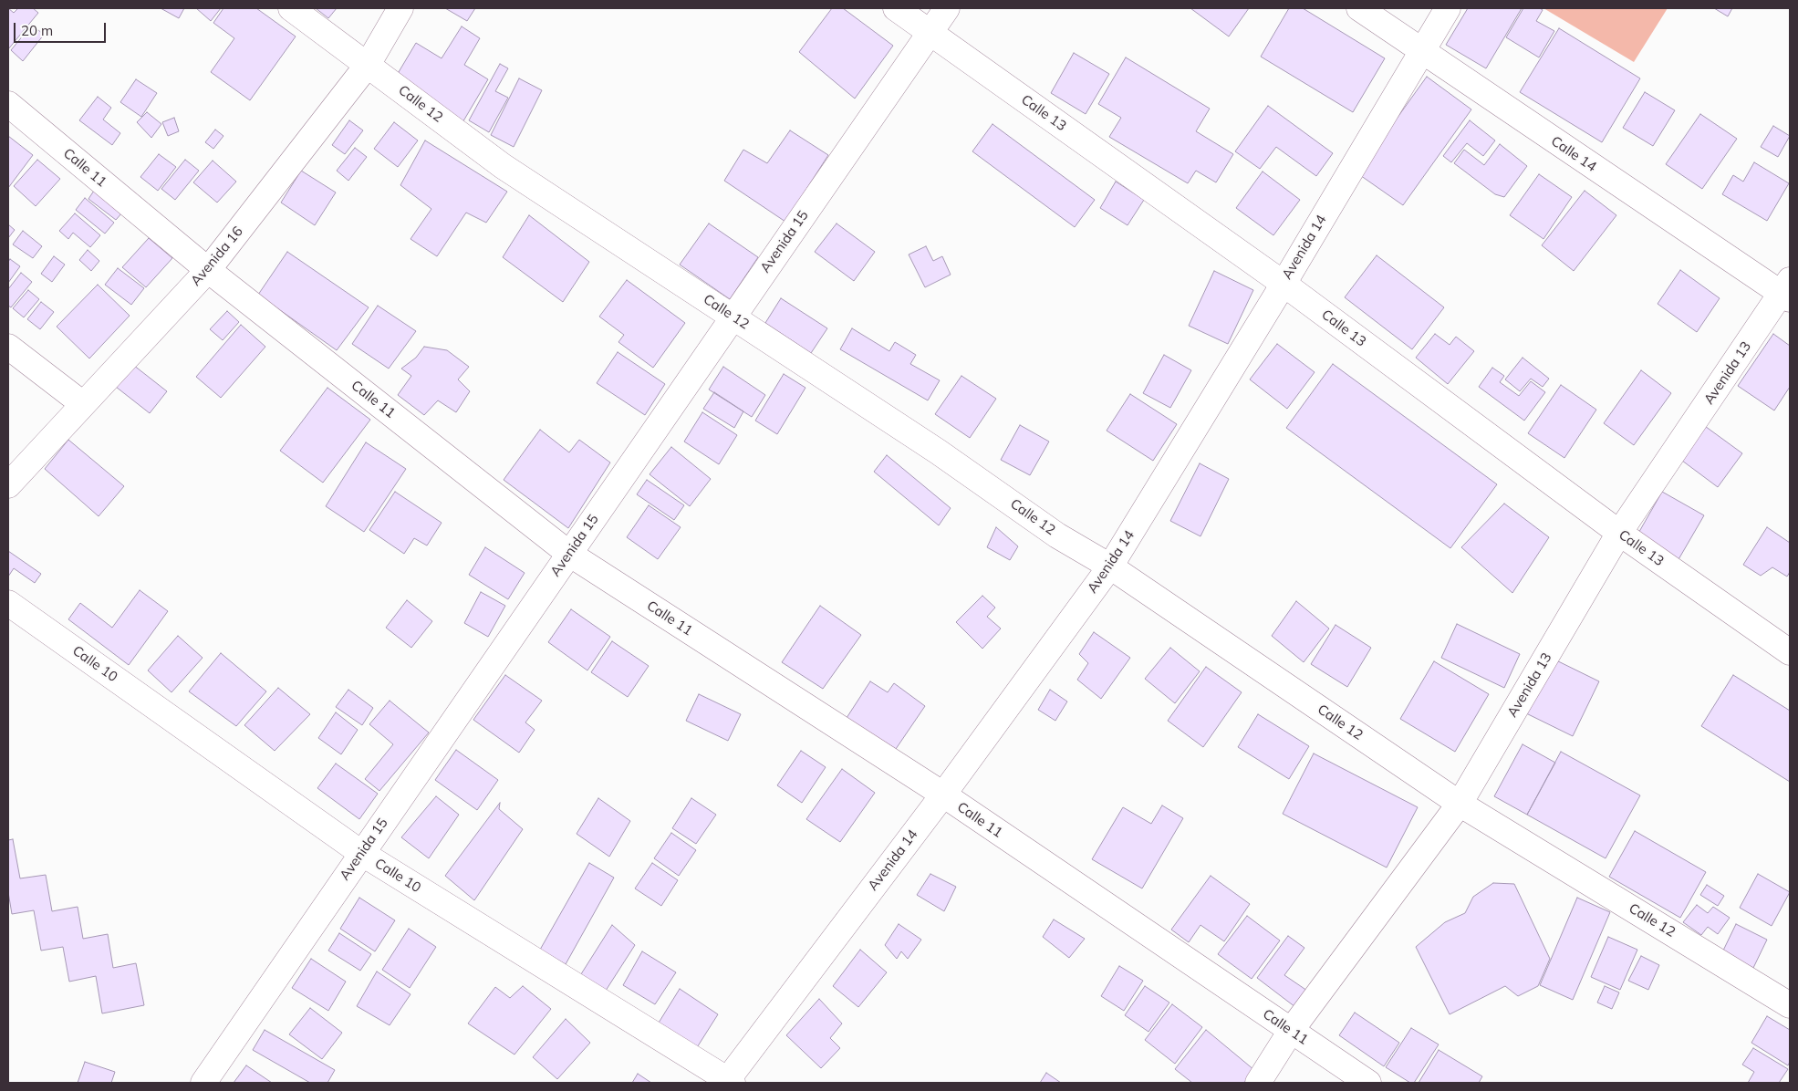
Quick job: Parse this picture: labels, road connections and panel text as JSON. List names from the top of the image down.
{
  "streets": {
    "street": [
      "Calle 12",
      "Calle 13",
      "Calle 14",
      "Calle 11",
      "Avenida 15",
      "Avenida 14",
      "Avenida 16",
      "Avenida 13",
      "Calle 10"
    ]
  },
  "crossings": [
    ["Calle 12", "Avenida 15"],
    ["Calle 12", "Avenida 14"],
    ["Calle 12", "Avenida 16"],
    ["Calle 12", "Avenida 13"],
    ["Calle 13", "Avenida 15"],
    ["Calle 13", "Avenida 14"],
    ["Calle 13", "Avenida 13"],
    ["Calle 14", "Avenida 14"],
    ["Calle 14", "Avenida 13"],
    ["Calle 11", "Avenida 15"],
    ["Calle 11", "Avenida 14"],
    ["Calle 11", "Avenida 16"],
    ["Calle 11", "Avenida 13"],
    ["Avenida 15", "Calle 10"],
    ["Avenida 14", "Calle 10"]
  ],
  "scale_bar": "20 m"
}
